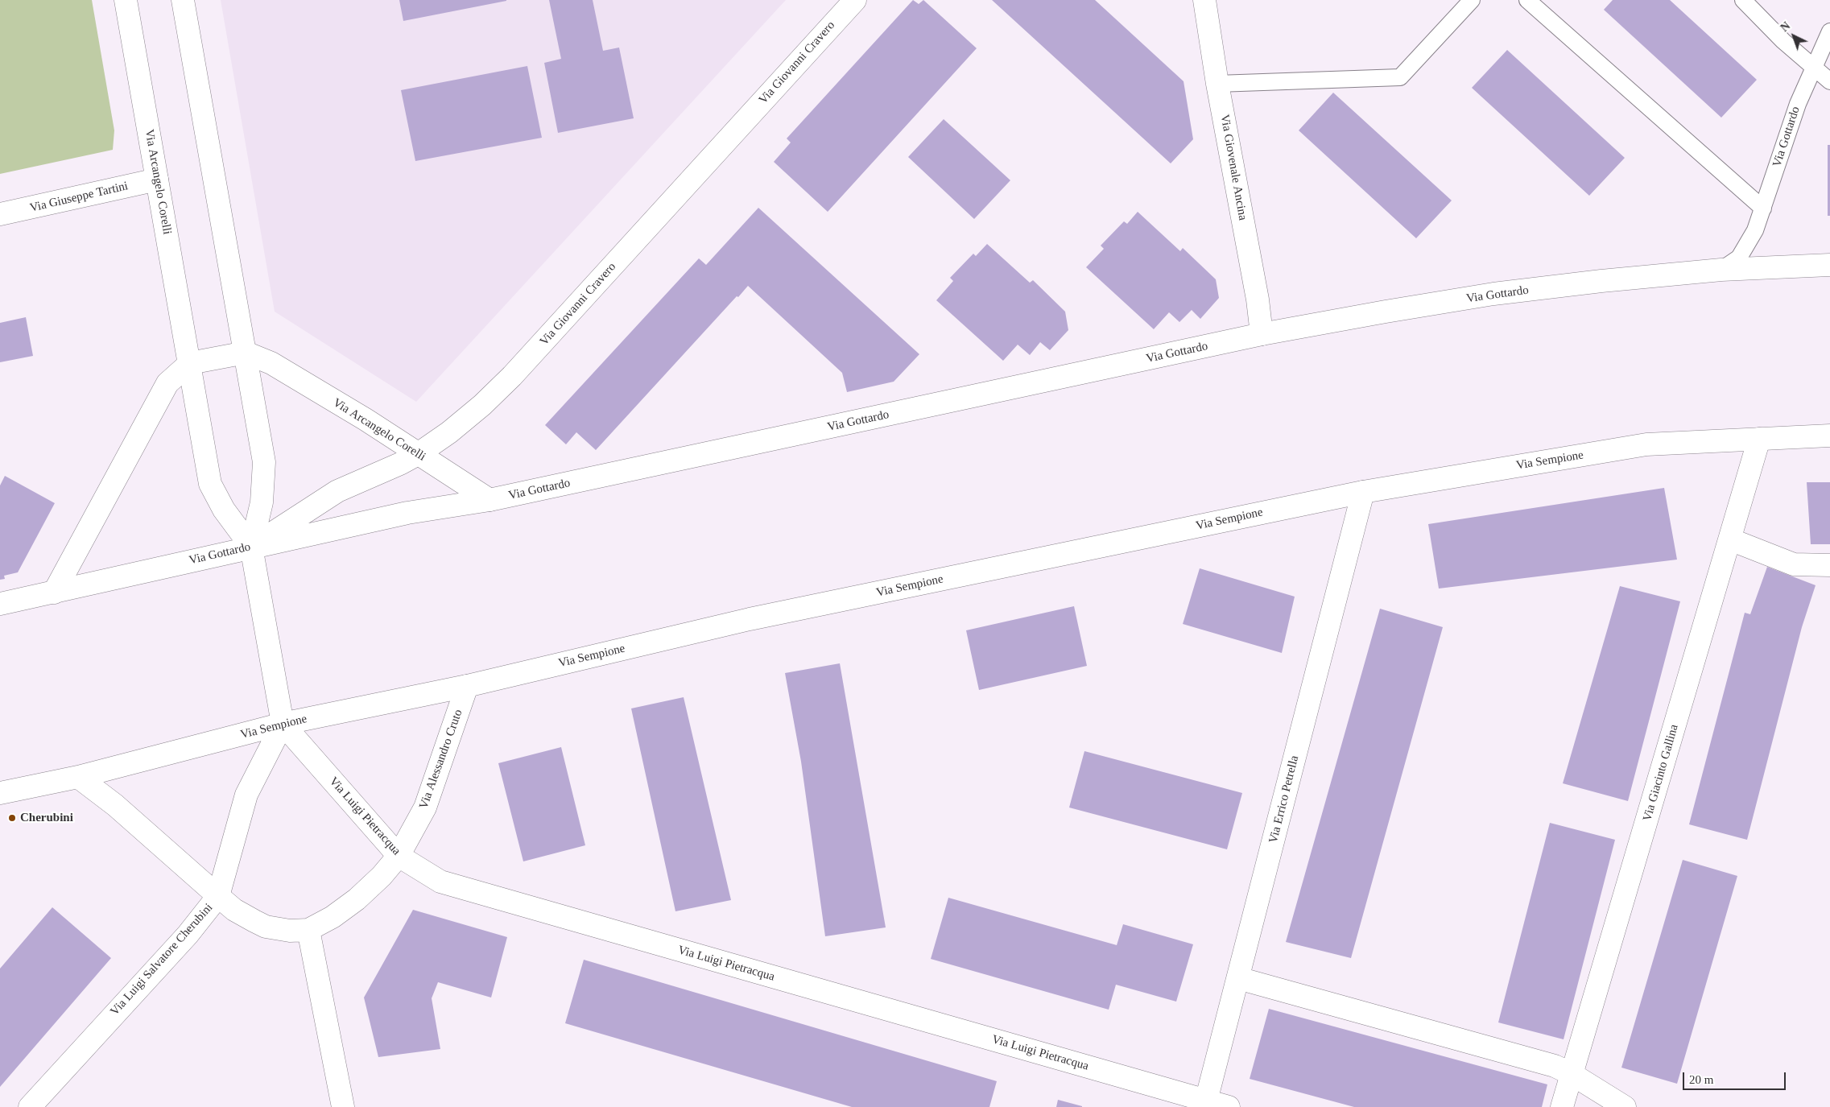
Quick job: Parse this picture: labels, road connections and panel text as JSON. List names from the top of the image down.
{
  "streets": {
    "street": [
      "Via Giovanni Cravero",
      "Via Gottardo",
      "Via Giovenale Ancina",
      "Via Arcangelo Corelli",
      "Via Giuseppe Tartini",
      "Via Sempione",
      "Via Alessandro Cruto",
      "Via Giacinto Gallina",
      "Via Errico Petrella",
      "Via Luigi Pietracqua",
      "Via Luigi Salvatore Cherubini"
    ]
  },
  "crossings": [
    ["Via Giovanni Cravero", "Via Gottardo"],
    ["Via Giovanni Cravero", "Via Arcangelo Corelli"],
    ["Via Gottardo", "Via Giovenale Ancina"],
    ["Via Gottardo", "Via Arcangelo Corelli"],
    ["Via Arcangelo Corelli", "Via Giuseppe Tartini"],
    ["Via Arcangelo Corelli", "Via Sempione"],
    ["Via Arcangelo Corelli", "Via Luigi Pietracqua"],
    ["Via Arcangelo Corelli", "Via Luigi Salvatore Cherubini"],
    ["Via Sempione", "Via Alessandro Cruto"],
    ["Via Sempione", "Via Giacinto Gallina"],
    ["Via Sempione", "Via Errico Petrella"],
    ["Via Sempione", "Via Luigi Pietracqua"],
    ["Via Sempione", "Via Luigi Salvatore Cherubini"],
    ["Via Alessandro Cruto", "Via Luigi Pietracqua"],
    ["Via Alessandro Cruto", "Via Luigi Salvatore Cherubini"],
    ["Via Errico Petrella", "Via Luigi Pietracqua"],
    ["Via Luigi Pietracqua", "Via Luigi Salvatore Cherubini"]
  ],
  "places": ["Cherubini"],
  "scale_bar": "20 m",
  "north": "top left"
}
